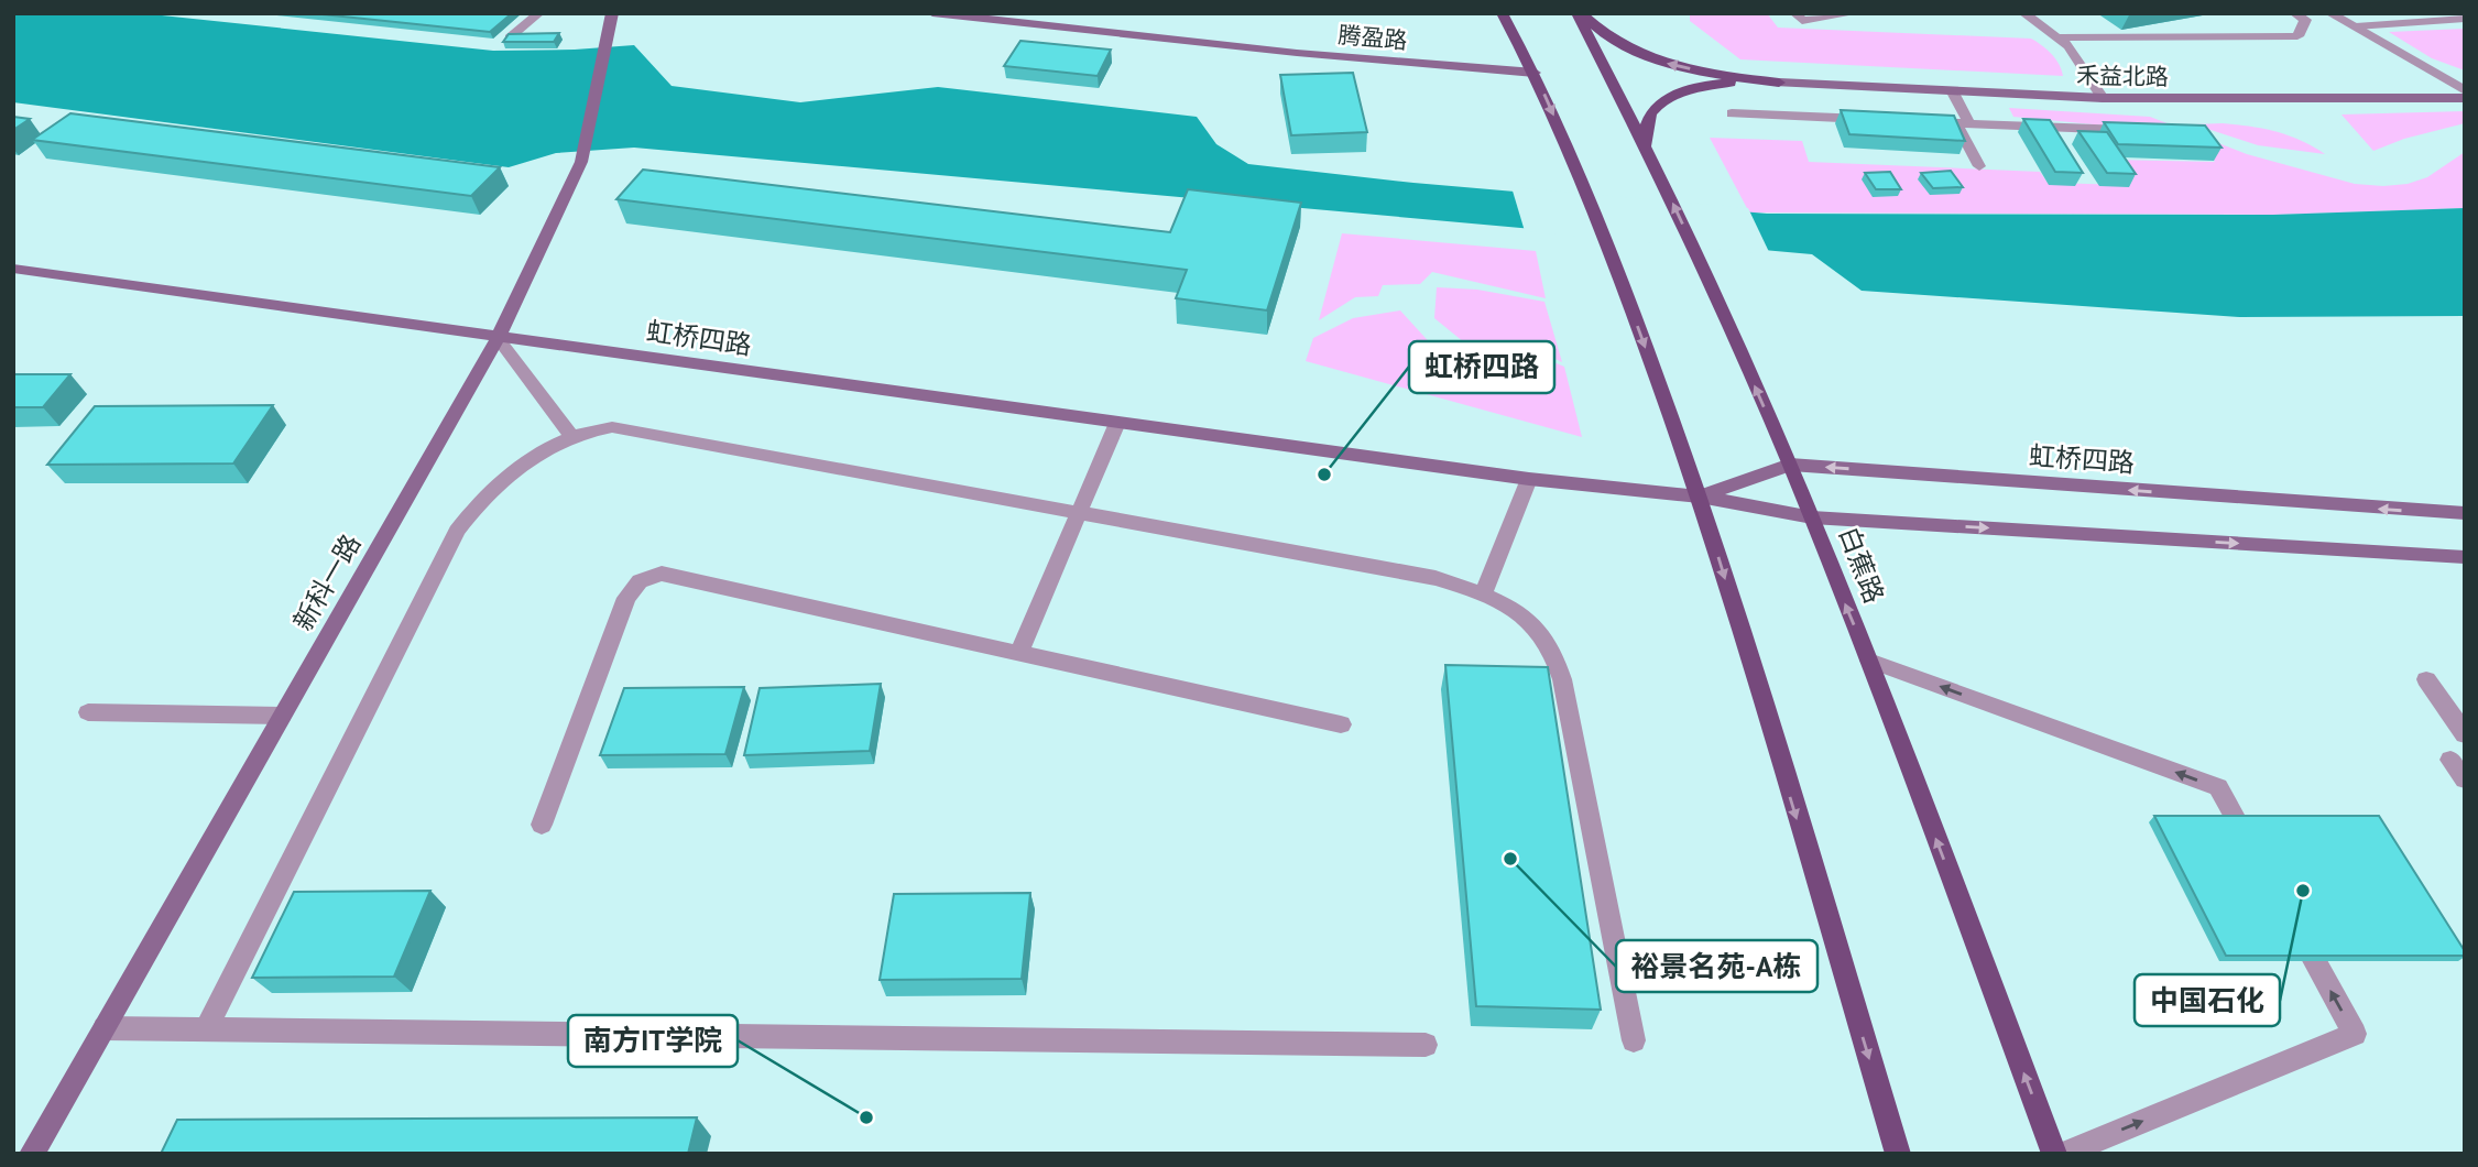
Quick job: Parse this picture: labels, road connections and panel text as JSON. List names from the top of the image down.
{
  "streets": {
    "main road": ["白蕉路"],
    "street": [
      "腾盈路",
      "禾益北路",
      "虹桥四路",
      "新科一路"
    ]
  },
  "crossings": [
    ["虹桥四路", "白蕉路"],
    ["虹桥四路", "新科一路"]
  ],
  "places": [
    "虹桥四路",
    "裕景名苑-A栋",
    "中国石化",
    "南方IT学院"
  ]
}
